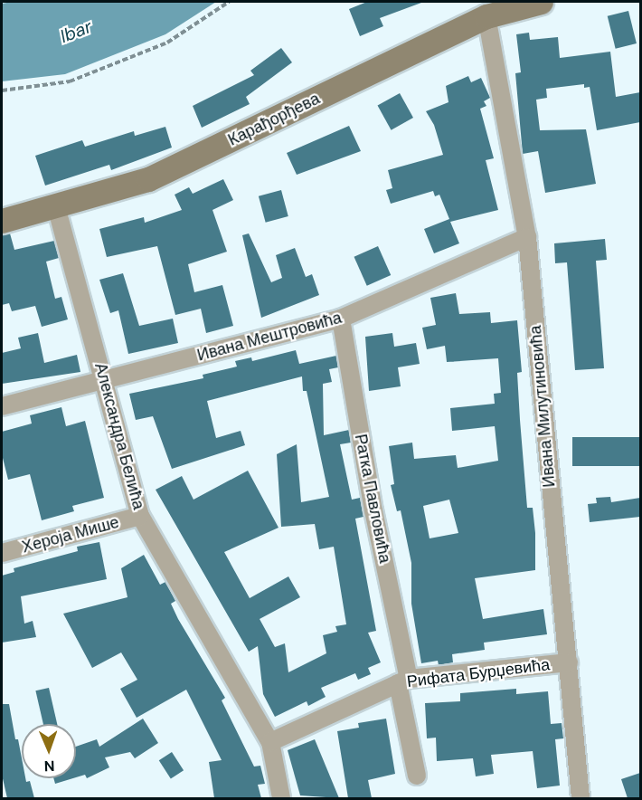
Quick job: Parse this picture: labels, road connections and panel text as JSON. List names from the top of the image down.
{
  "streets": {
    "street": [
      "Карађорђева",
      "Ивана Мештровића",
      "Ивана Милутиновића",
      "Александра Белића",
      "Ратка Павловића",
      "Хероја Мише",
      "Рифата Бурџевића"
    ]
  },
  "crossings": [
    ["Карађорђева", "Ивана Милутиновића"],
    ["Карађорђева", "Александра Белића"],
    ["Ивана Мештровића", "Ивана Милутиновића"],
    ["Ивана Мештровића", "Александра Белића"],
    ["Ивана Мештровића", "Ратка Павловића"],
    ["Ивана Милутиновића", "Рифата Бурџевића"],
    ["Александра Белића", "Хероја Мише"],
    ["Александра Белића", "Рифата Бурџевића"],
    ["Ратка Павловића", "Рифата Бурџевића"]
  ],
  "water": ["Ibar"],
  "north": "bottom"
}
